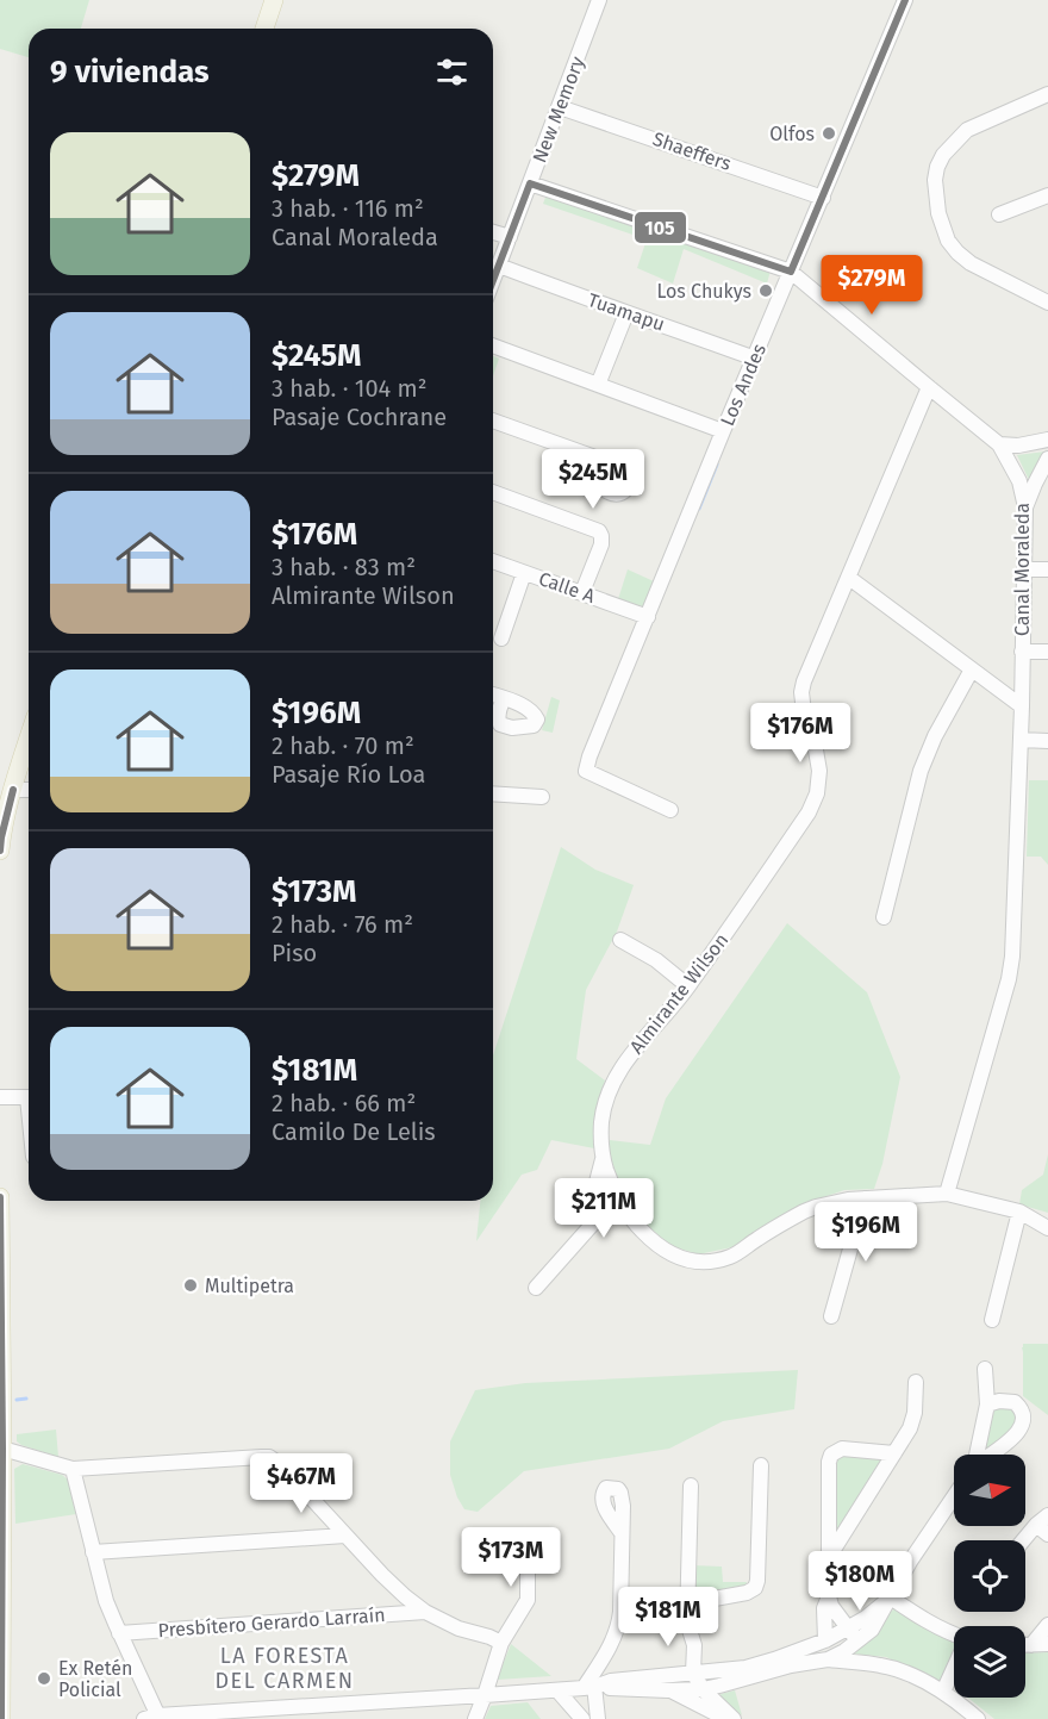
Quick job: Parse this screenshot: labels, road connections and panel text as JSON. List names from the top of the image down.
{
  "streets": {
    "street": [
      "New Memory",
      "Shaeffers",
      "Tuamapu",
      "Los Andes",
      "Canal Moraleda",
      "Calle A",
      "Almirante Wilson",
      "Presbítero Gerardo Larraín"
    ]
  },
  "crossings": [
    ["New Memory", "Shaeffers"],
    ["New Memory", "Tuamapu"],
    ["New Memory", "Canal Moraleda"],
    ["Shaeffers", "Los Andes"],
    ["Tuamapu", "Los Andes"],
    ["Los Andes", "Canal Moraleda"],
    ["Los Andes", "Calle A"],
    ["Canal Moraleda", "Almirante Wilson"]
  ],
  "districts": ["LA FORESTA DEL CARMEN"],
  "places": [
    "Olfos",
    "Los Chukys",
    "Multipetra",
    "Ex Retén Policial"
  ],
  "lines": ["transit line 105"],
  "north": "right",
  "page": {
    "heading": "9 viviendas",
    "list": [
      {
        "name": "$279M",
        "note": "3 hab. · 116 m² · Canal Moraleda"
      },
      {
        "name": "$245M",
        "note": "3 hab. · 104 m² · Pasaje Cochrane"
      },
      {
        "name": "$176M",
        "note": "3 hab. · 83 m² · Almirante Wilson"
      },
      {
        "name": "$196M",
        "note": "2 hab. · 70 m² · Pasaje Río Loa"
      },
      {
        "name": "$173M",
        "note": "2 hab. · 76 m² · Piso"
      },
      {
        "name": "$181M",
        "note": "2 hab. · 66 m² · Camilo De Lelis"
      }
    ],
    "price": [
      "$279M",
      "$245M",
      "$176M",
      "$211M",
      "$196M",
      "$467M",
      "$173M",
      "$180M",
      "$181M"
    ]
  }
}
